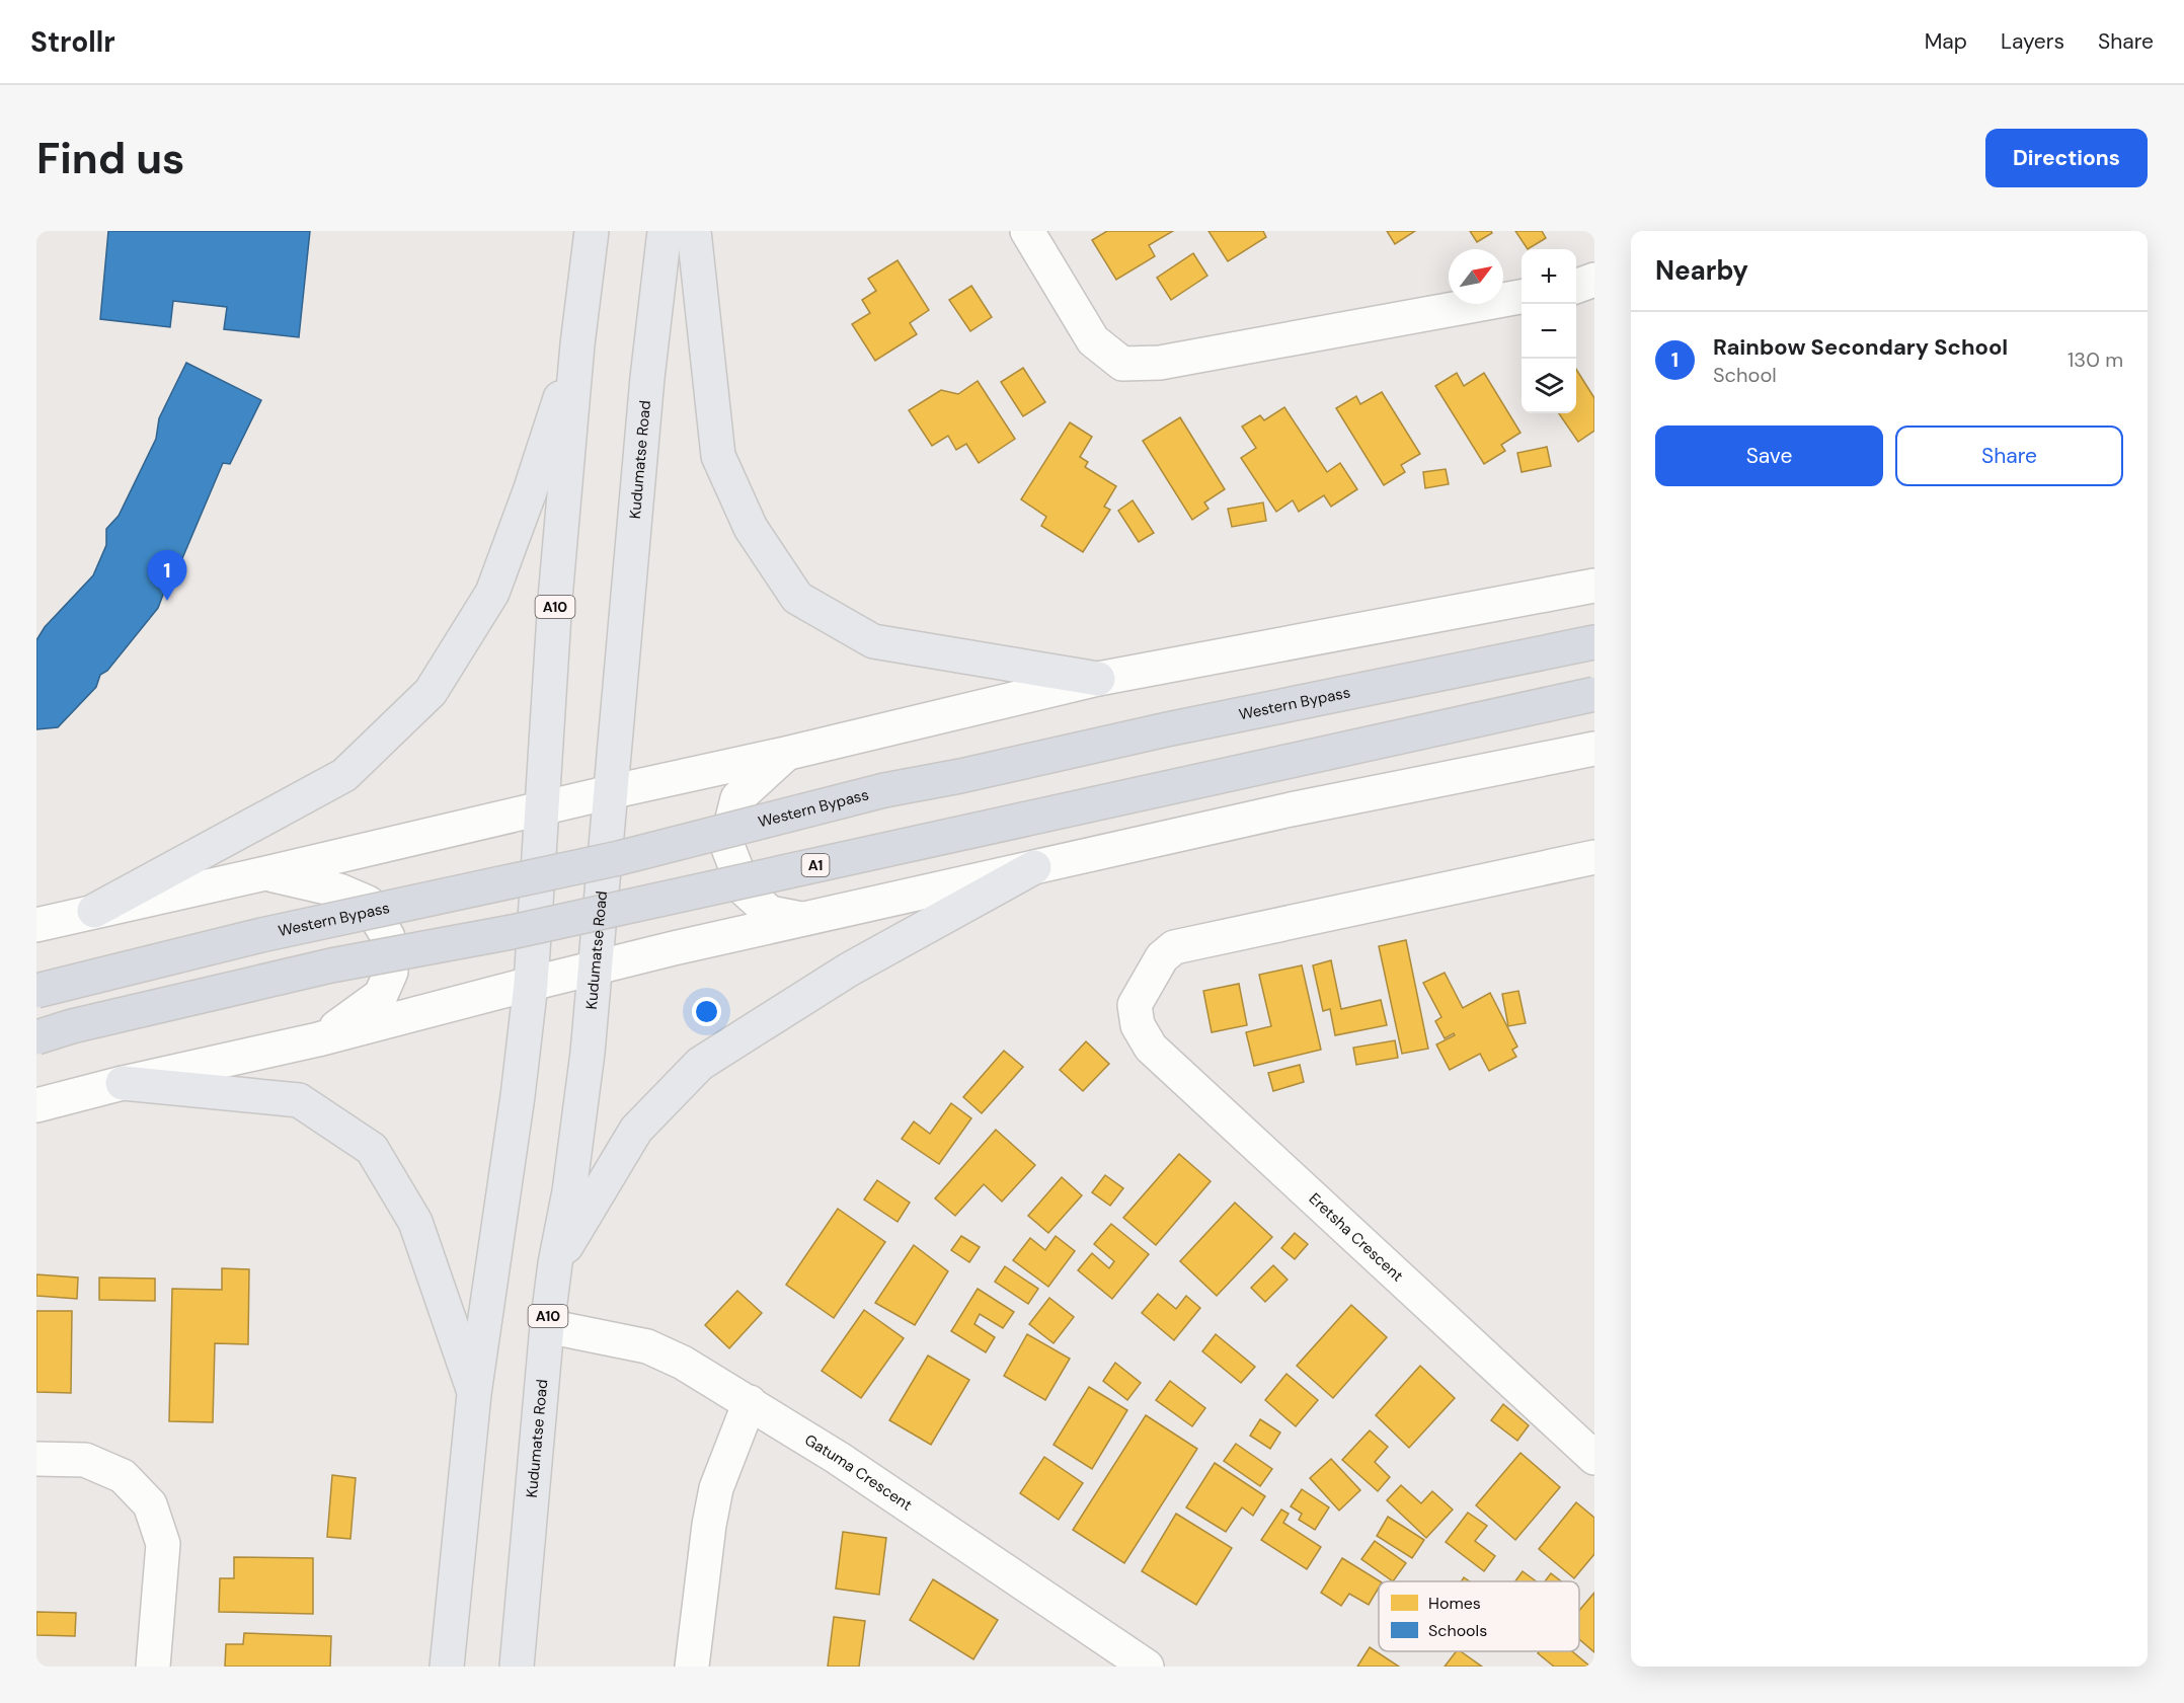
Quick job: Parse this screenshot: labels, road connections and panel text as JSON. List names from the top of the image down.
{
  "streets": {
    "highway": ["Western Bypass", "A1"],
    "main road": ["Kudumatse Road", "A10"],
    "street": ["Eretsha Crescent", "Gatuma Crescent"]
  },
  "crossings": [
    ["Kudumatse Road", "Gatuma Crescent"]
  ],
  "legend": ["Homes", "Schools"],
  "north": "top right",
  "page": {
    "header": "Strollr",
    "nav": ["Map", "Layers", "Share"],
    "buttons": [
      "Directions",
      ["Save", "Share"]
    ],
    "title": "Find us",
    "heading": "Nearby",
    "map_buttons": ["+", "−"],
    "list": [
      {
        "mark": "1",
        "name": "Rainbow Secondary School",
        "note": "School",
        "value": "130 m"
      }
    ],
    "pins": "1"
  }
}
